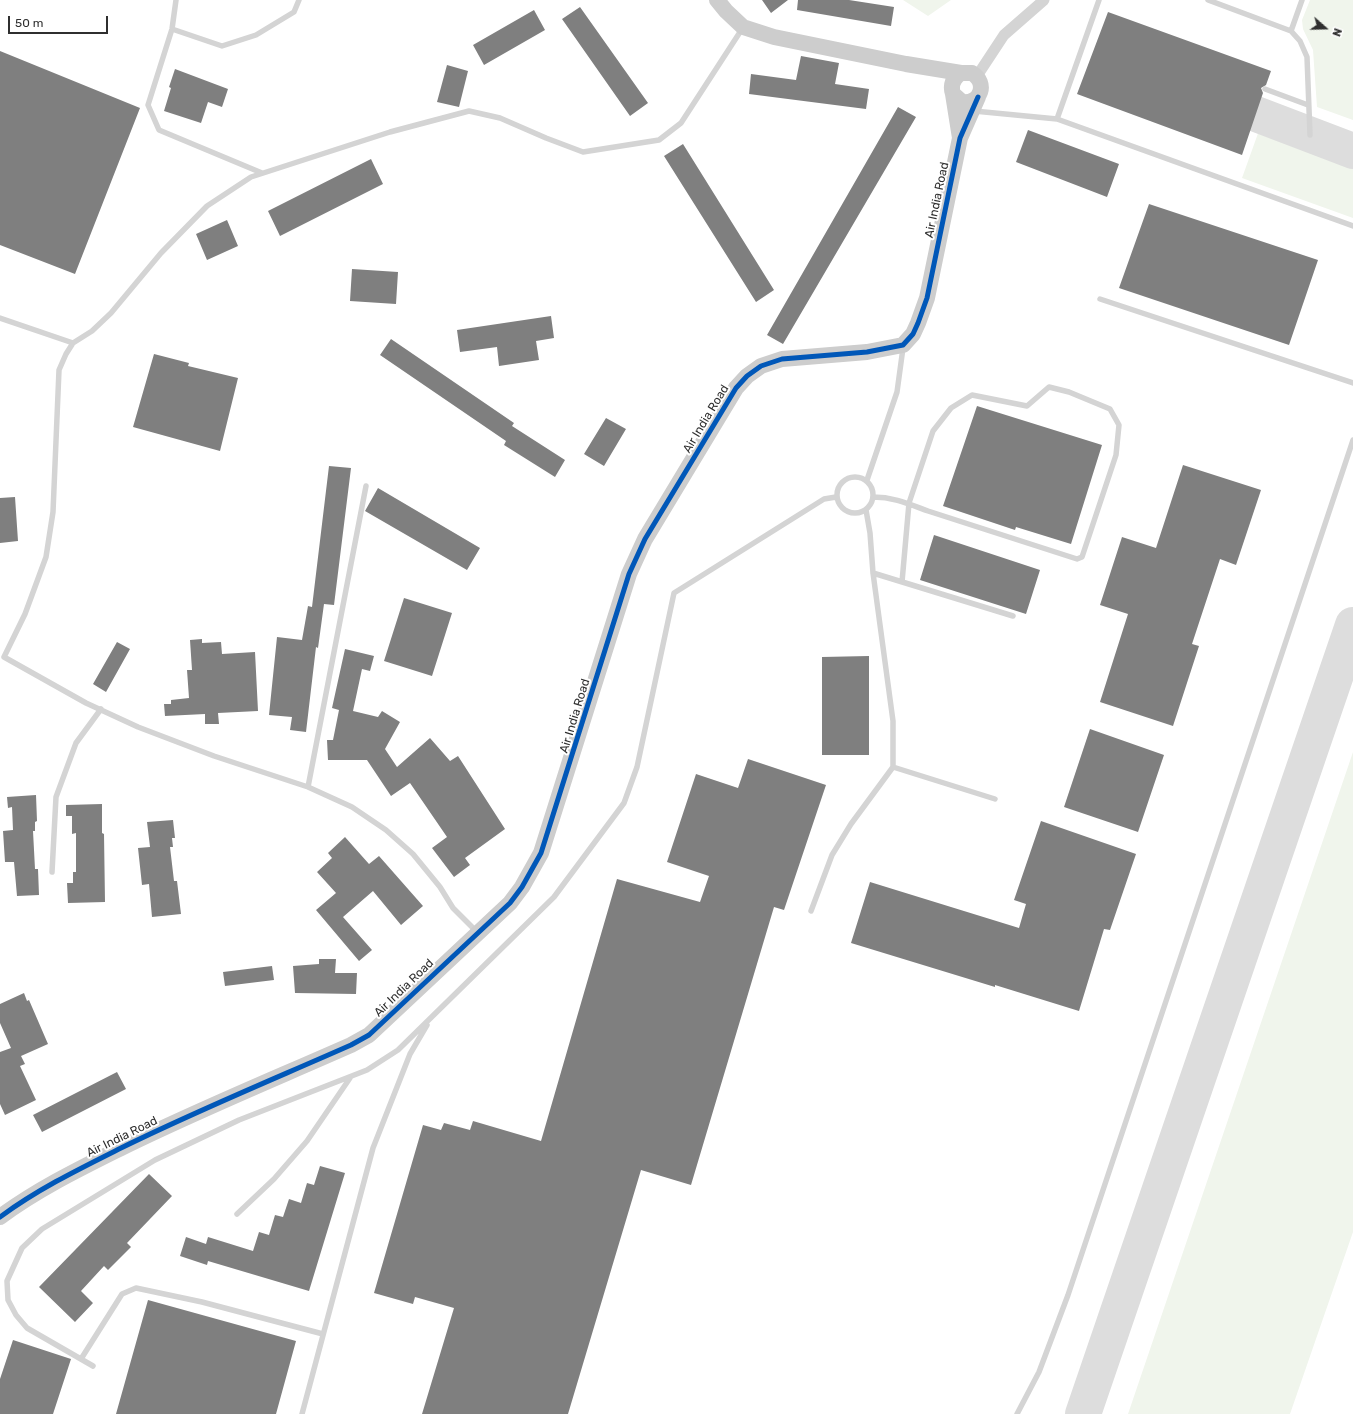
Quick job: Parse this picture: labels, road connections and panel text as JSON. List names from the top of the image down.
{
  "streets": {
    "street": ["Air India Road"]
  },
  "scale_bar": "50 m",
  "north": "right"
}
